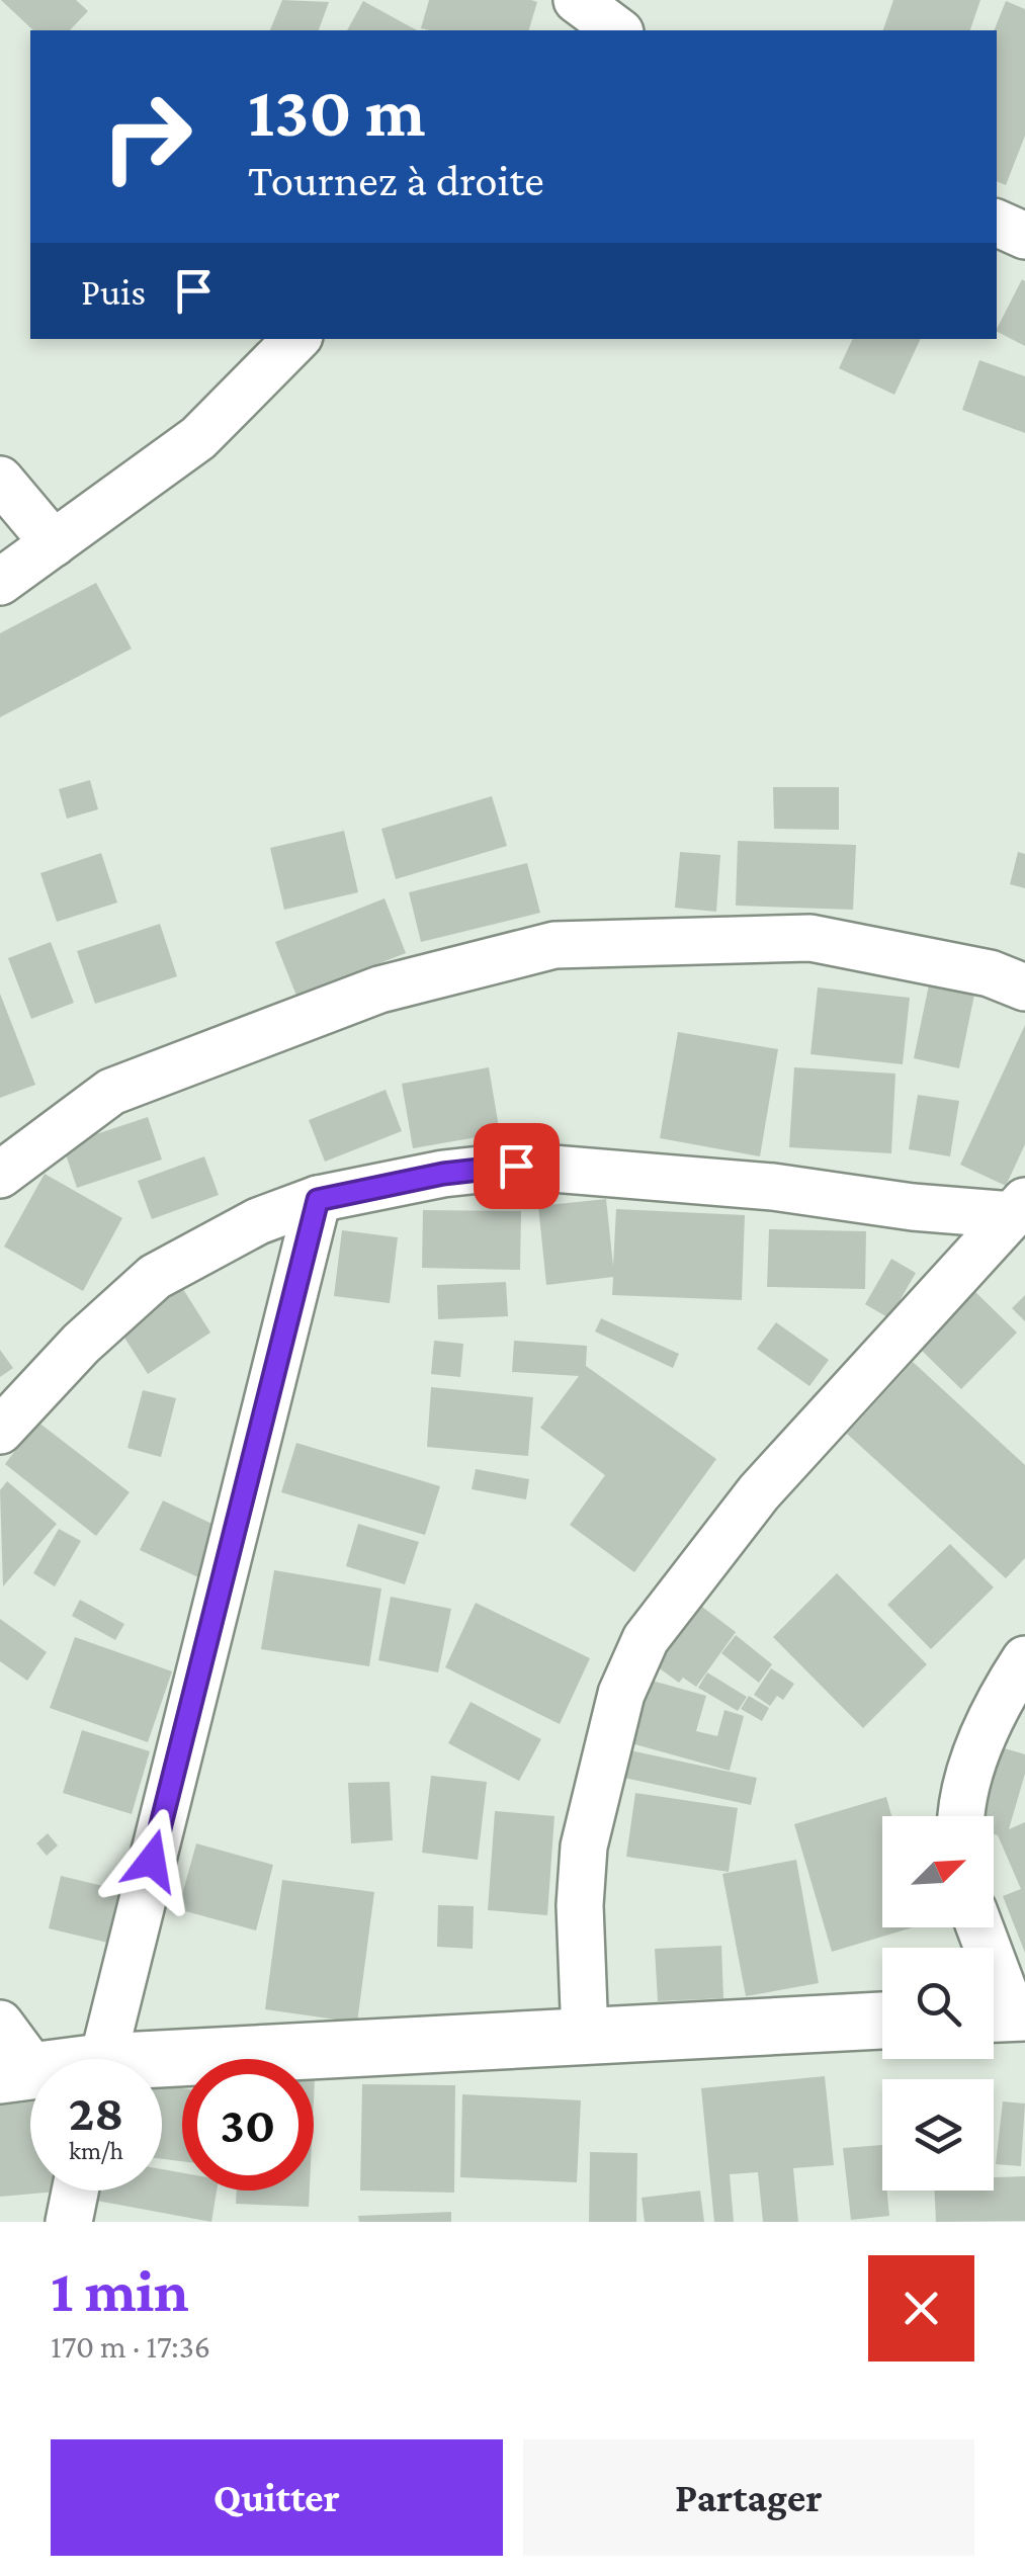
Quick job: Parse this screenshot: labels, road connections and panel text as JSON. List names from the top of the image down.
{
  "north": "top right",
  "page": {
    "turn": ["130 m", "Tournez à droite"],
    "then": "Puis",
    "speed": "28 km/h",
    "limit": "30",
    "heading": ["1 min", "170 m · 17:36"],
    "buttons": ["Quitter", "Partager"]
  }
}
